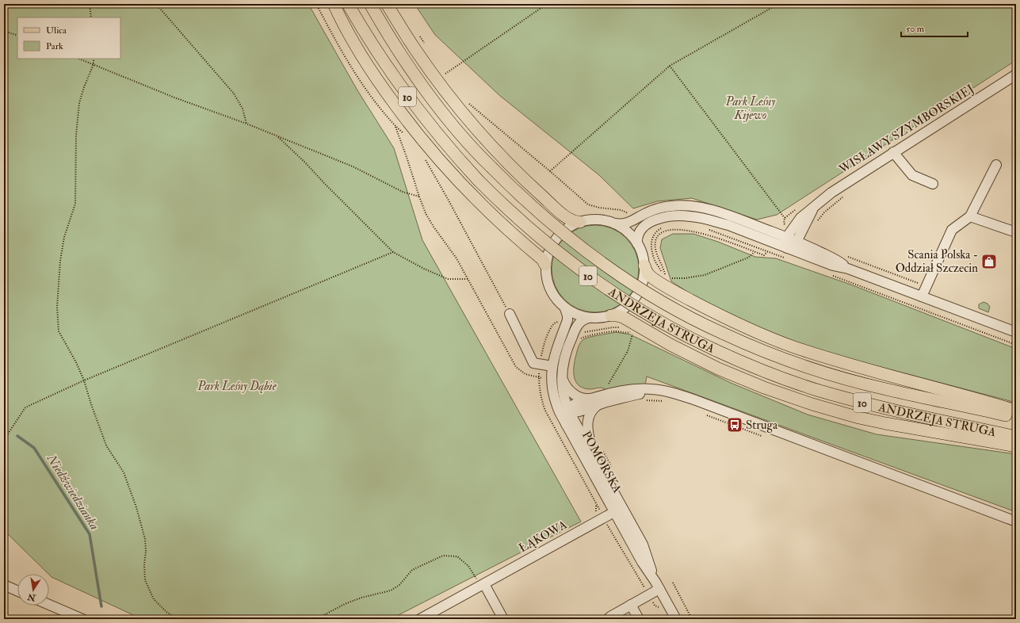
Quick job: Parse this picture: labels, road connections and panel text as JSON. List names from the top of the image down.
{
  "streets": {
    "main road": ["10", "ANDRZEJA STRUGA"],
    "street": ["WISŁAWY SZYMBORSKIEJ", "POMORSKA", "ŁĄKOWA"]
  },
  "crossings": [
    ["POMORSKA", "ŁĄKOWA"]
  ],
  "water": ["Niedźwiedzianka"],
  "parks": ["Park Leśny Kijewo", "Park Leśny Dąbie"],
  "places": {
    "shop": ["Scania Polska - Oddział Szczecin"],
    "bus stop": ["Struga"]
  },
  "legend": ["Ulica", "Park"],
  "scale_bar": "50 m",
  "north": "bottom"
}
